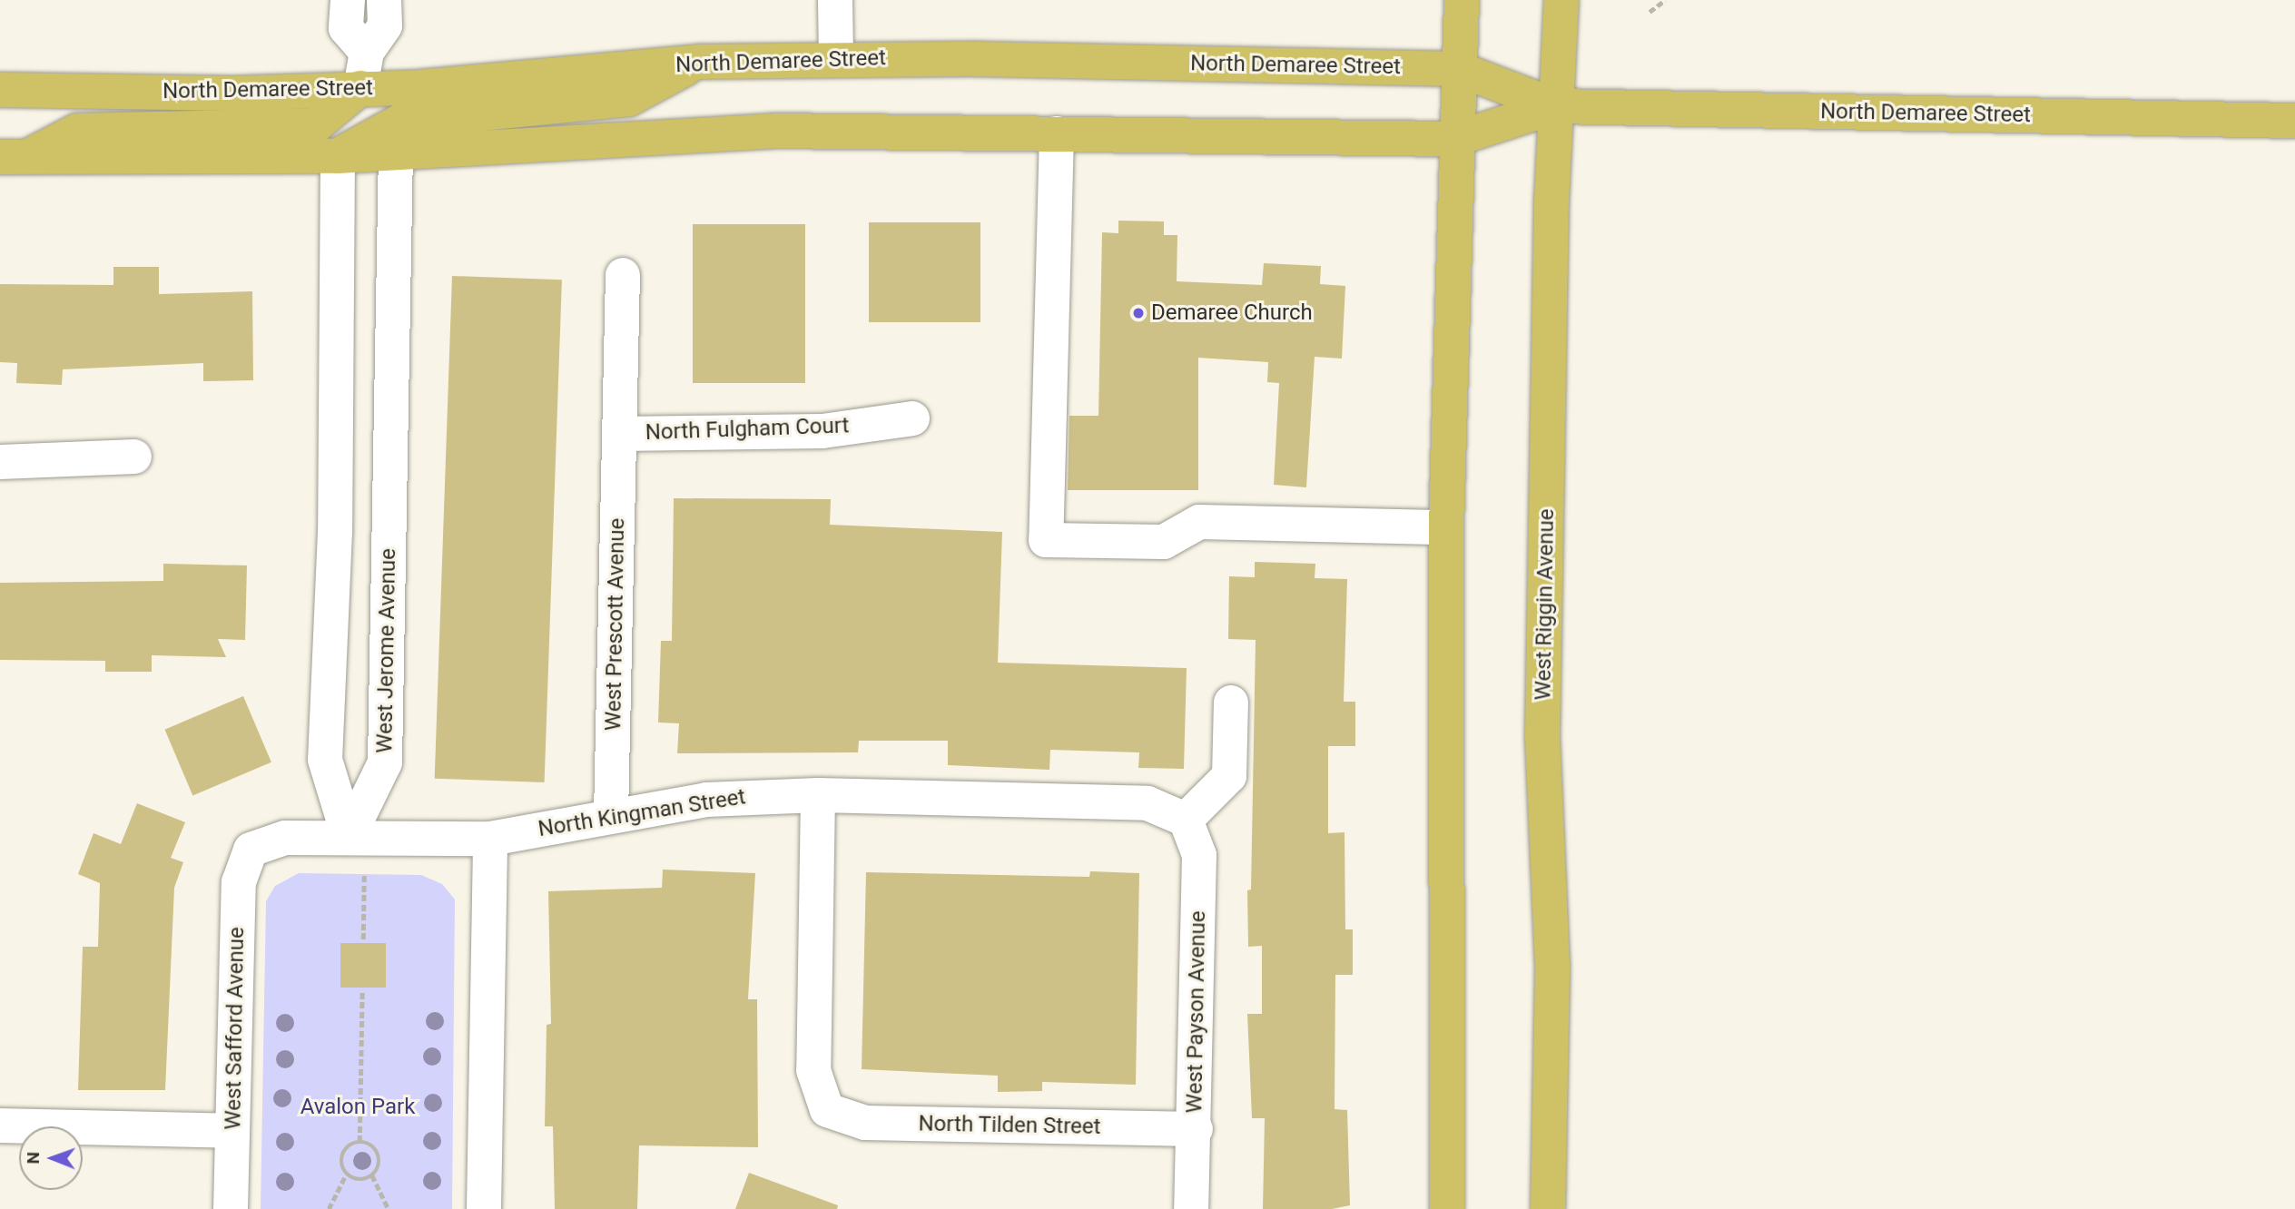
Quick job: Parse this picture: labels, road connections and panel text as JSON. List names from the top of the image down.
{
  "streets": {
    "main road": ["North Demaree Street", "West Riggin Avenue"],
    "street": [
      "North Fulgham Court",
      "West Prescott Avenue",
      "West Jerome Avenue",
      "North Kingman Street",
      "West Payson Avenue",
      "West Safford Avenue",
      "North Tilden Street"
    ]
  },
  "crossings": [
    ["North Demaree Street", "West Riggin Avenue"],
    ["North Demaree Street", "West Jerome Avenue"],
    ["North Fulgham Court", "West Prescott Avenue"],
    ["West Prescott Avenue", "North Kingman Street"],
    ["West Jerome Avenue", "North Kingman Street"],
    ["North Kingman Street", "West Payson Avenue"],
    ["North Kingman Street", "West Safford Avenue"],
    ["North Kingman Street", "North Tilden Street"],
    ["West Payson Avenue", "North Tilden Street"]
  ],
  "parks": ["Avalon Park"],
  "places": ["Demaree Church"],
  "north": "left"
}
